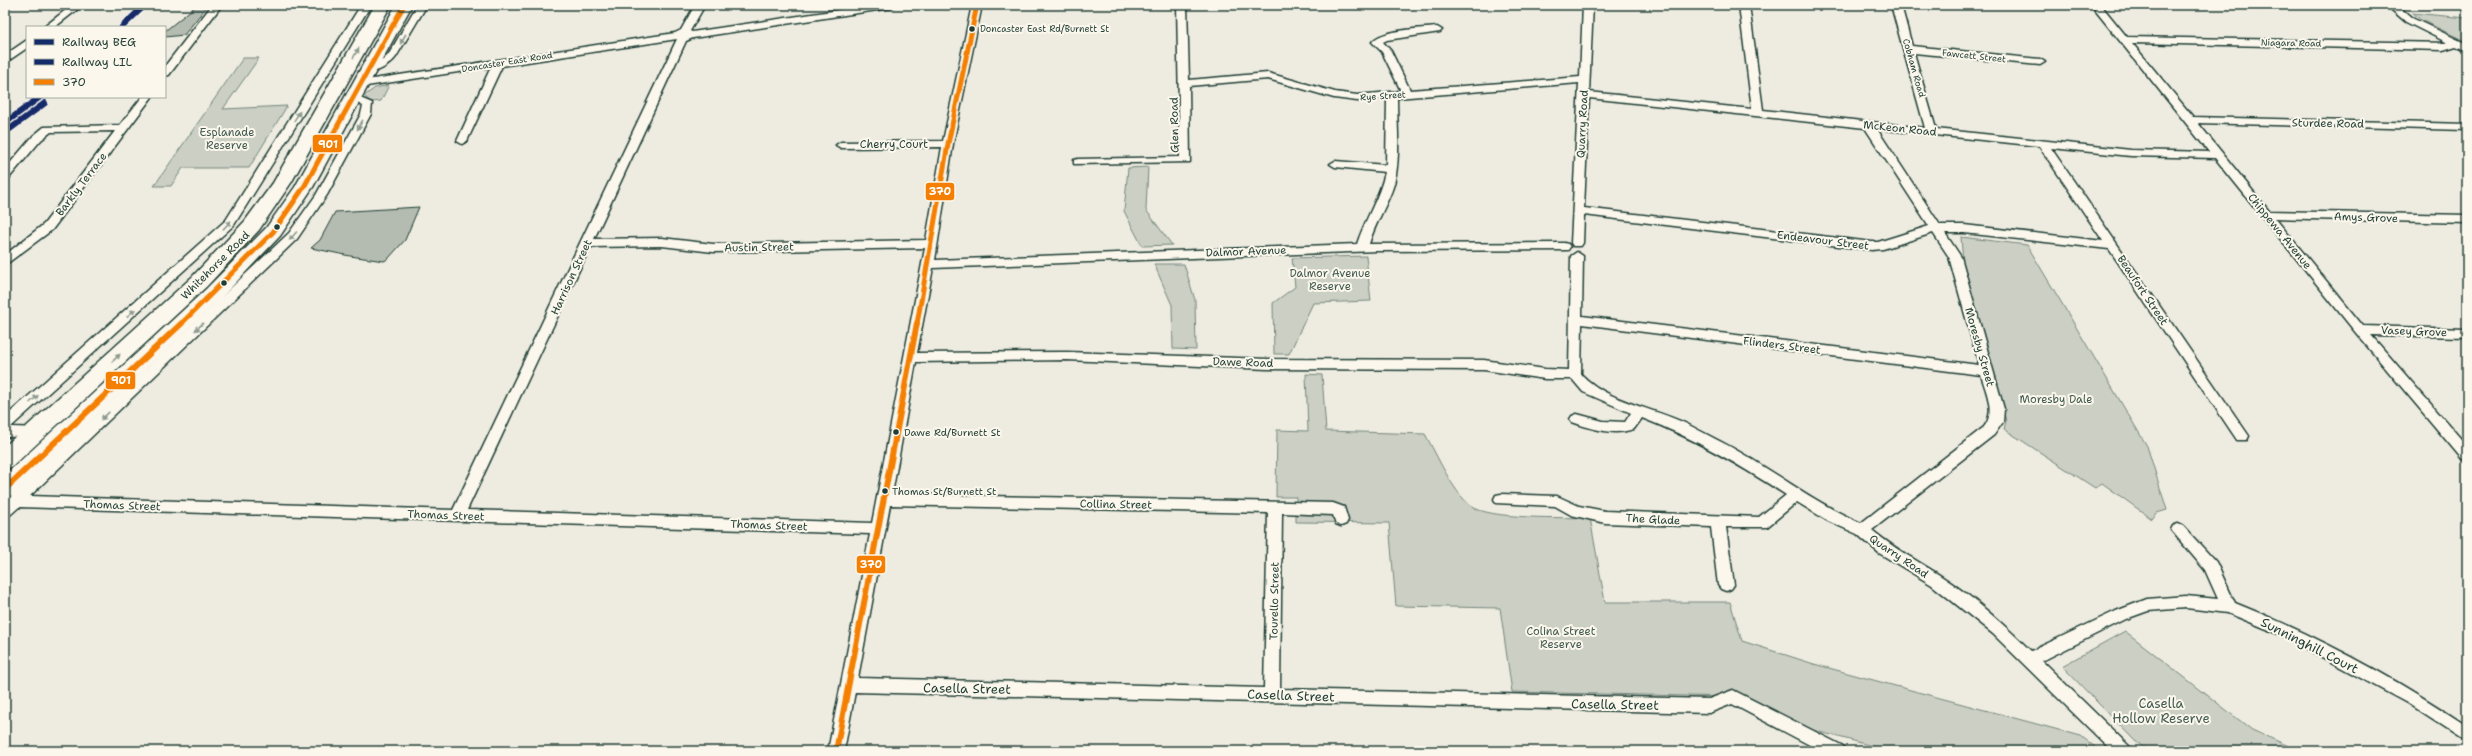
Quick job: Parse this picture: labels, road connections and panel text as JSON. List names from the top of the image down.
{
  "streets": {
    "highway": ["Doncaster East Road", "Whitehorse Road"],
    "street": [
      "Niagara Road",
      "Fawcett Street",
      "Cobham Road",
      "Rye Street",
      "Sturdee Road",
      "Quarry Road",
      "Glen Road",
      "McKeon Road",
      "Cherry Court",
      "Barkly Terrace",
      "Amys Grove",
      "Chippewa Avenue",
      "Endeavour Street",
      "Austin Street",
      "Dalmor Avenue",
      "Harrison Street",
      "Beaufort Street",
      "Vasey Grove",
      "Flinders Street",
      "Moresby Street",
      "Dawe Road",
      "Collina Street",
      "Thomas Street",
      "The Glade",
      "Tourello Street",
      "Sunninghill Court",
      "Casella Street"
    ]
  },
  "crossings": [
    ["Niagara Road", "Chippewa Avenue"],
    ["Fawcett Street", "Cobham Road"],
    ["Doncaster East Road", "Whitehorse Road"],
    ["Doncaster East Road", "Harrison Street"],
    ["Cobham Road", "McKeon Road"],
    ["Rye Street", "Quarry Road"],
    ["Rye Street", "Glen Road"],
    ["Sturdee Road", "Chippewa Avenue"],
    ["Quarry Road", "McKeon Road"],
    ["Quarry Road", "Endeavour Street"],
    ["Quarry Road", "Dalmor Avenue"],
    ["Quarry Road", "Flinders Street"],
    ["Quarry Road", "Moresby Street"],
    ["Quarry Road", "Dawe Road"],
    ["Quarry Road", "The Glade"],
    ["Quarry Road", "Sunninghill Court"],
    ["McKeon Road", "Chippewa Avenue"],
    ["McKeon Road", "Beaufort Street"],
    ["McKeon Road", "Moresby Street"],
    ["Amys Grove", "Chippewa Avenue"],
    ["Chippewa Avenue", "Vasey Grove"],
    ["Endeavour Street", "Beaufort Street"],
    ["Endeavour Street", "Moresby Street"],
    ["Austin Street", "Harrison Street"],
    ["Whitehorse Road", "Thomas Street"],
    ["Harrison Street", "Thomas Street"],
    ["Flinders Street", "Moresby Street"],
    ["Collina Street", "Tourello Street"],
    ["Tourello Street", "Casella Street"]
  ],
  "parks": [
    "Esplanade Reserve",
    "Dalmor Avenue Reserve",
    "Moresby Dale",
    "Colina Street Reserve",
    "Casella Hollow Reserve"
  ],
  "places": ["Doncaster East Rd/Burnett St", "Dawe Rd/Burnett St", "Thomas St/Burnett St"],
  "lines": [
    "rail line BEG",
    "transit line 370",
    "transit line 901",
    "rail line LIL"
  ],
  "legend": ["Railway BEG", "Railway LIL", "370"]
}
